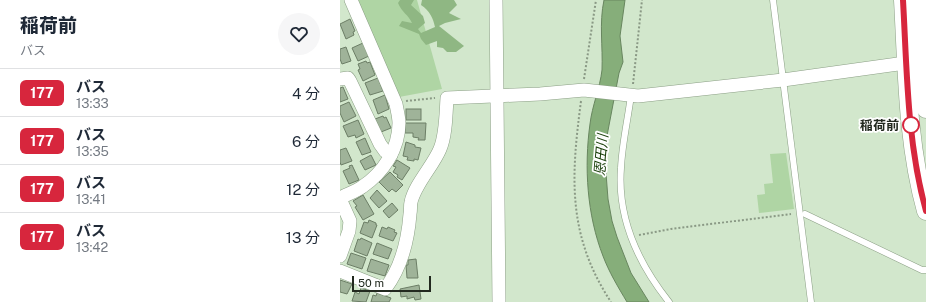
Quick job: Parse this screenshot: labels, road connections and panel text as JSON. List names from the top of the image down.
{
  "water": ["恩田川"],
  "places": ["稲荷前"],
  "lines": ["bus line 177"],
  "scale_bar": "50 m",
  "page": {
    "heading": ["稲荷前", "バス"],
    "list": [
      {
        "mark": "177",
        "name": "バス",
        "note": "13:33",
        "value": "4 分"
      },
      {
        "mark": "177",
        "name": "バス",
        "note": "13:35",
        "value": "6 分"
      },
      {
        "mark": "177",
        "name": "バス",
        "note": "13:41",
        "value": "12 分"
      },
      {
        "mark": "177",
        "name": "バス",
        "note": "13:42",
        "value": "13 分"
      }
    ],
    "scale": "50 m"
  }
}
